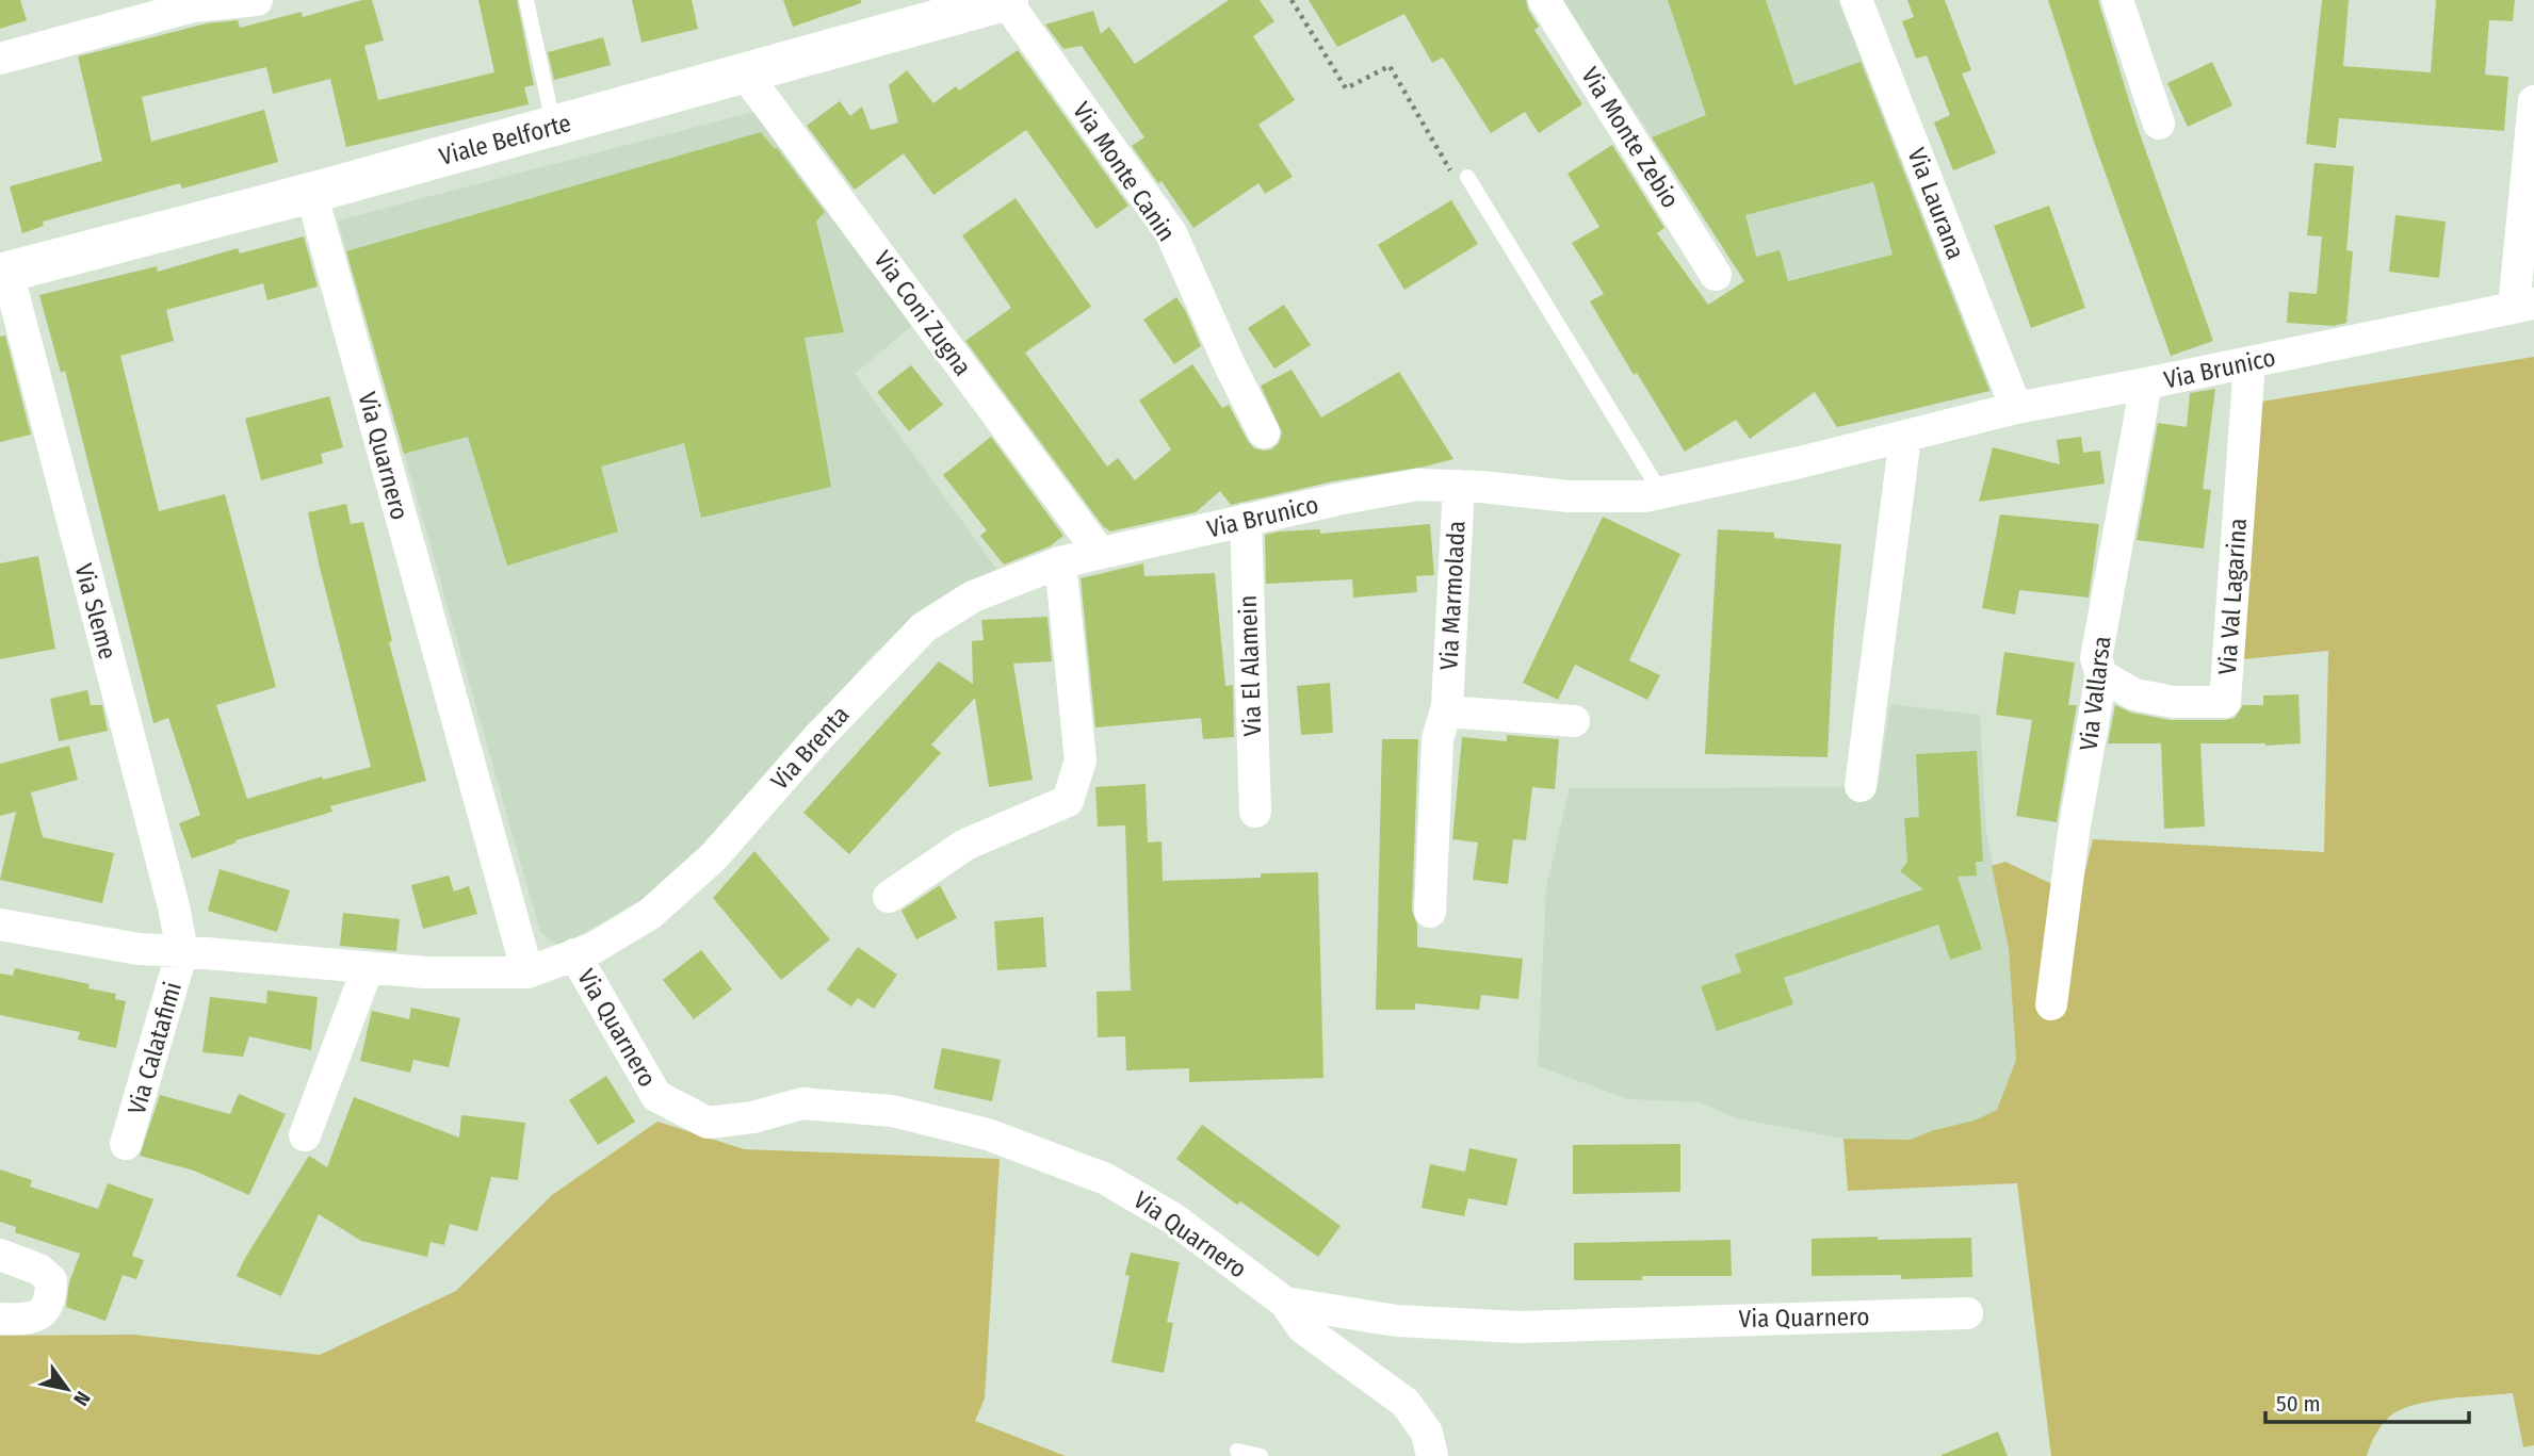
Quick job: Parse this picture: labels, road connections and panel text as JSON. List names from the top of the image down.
{
  "streets": {
    "main road": ["Viale Belforte"],
    "street": [
      "Via Monte Zebio",
      "Via Monte Canin",
      "Via Laurana",
      "Via Coni Zugna",
      "Via Brunico",
      "Via Quarnero",
      "Via Marmolada",
      "Via Val Lagarina",
      "Via Sleme",
      "Via El Alamein",
      "Via Vallarsa",
      "Via Brenta",
      "Via Calatafimi"
    ]
  },
  "crossings": [
    ["Viale Belforte", "Via Monte Canin"],
    ["Viale Belforte", "Via Coni Zugna"],
    ["Viale Belforte", "Via Quarnero"],
    ["Viale Belforte", "Via Sleme"],
    ["Via Laurana", "Via Brunico"],
    ["Via Coni Zugna", "Via Brunico"],
    ["Via Brunico", "Via Marmolada"],
    ["Via Brunico", "Via Val Lagarina"],
    ["Via Brunico", "Via El Alamein"],
    ["Via Brunico", "Via Vallarsa"],
    ["Via Brunico", "Via Brenta"],
    ["Via Quarnero", "Via Brenta"],
    ["Via Quarnero", "Via Calatafimi"],
    ["Via Val Lagarina", "Via Vallarsa"],
    ["Via Sleme", "Via Calatafimi"]
  ],
  "scale_bar": "50 m",
  "north": "bottom right"
}
